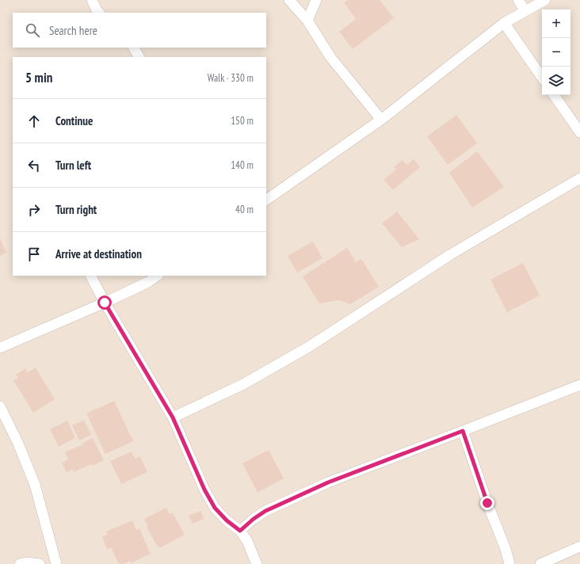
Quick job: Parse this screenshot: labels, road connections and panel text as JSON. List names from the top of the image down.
{
  "page": {
    "map_buttons": ["+", "−"],
    "search": "Search here",
    "heading": ["5 min", "Walk · 330 m"],
    "list": [
      ["Continue", "150 m"],
      ["Turn left", "140 m"],
      ["Turn right", "40 m"],
      "Arrive at destination"
    ]
  }
}
